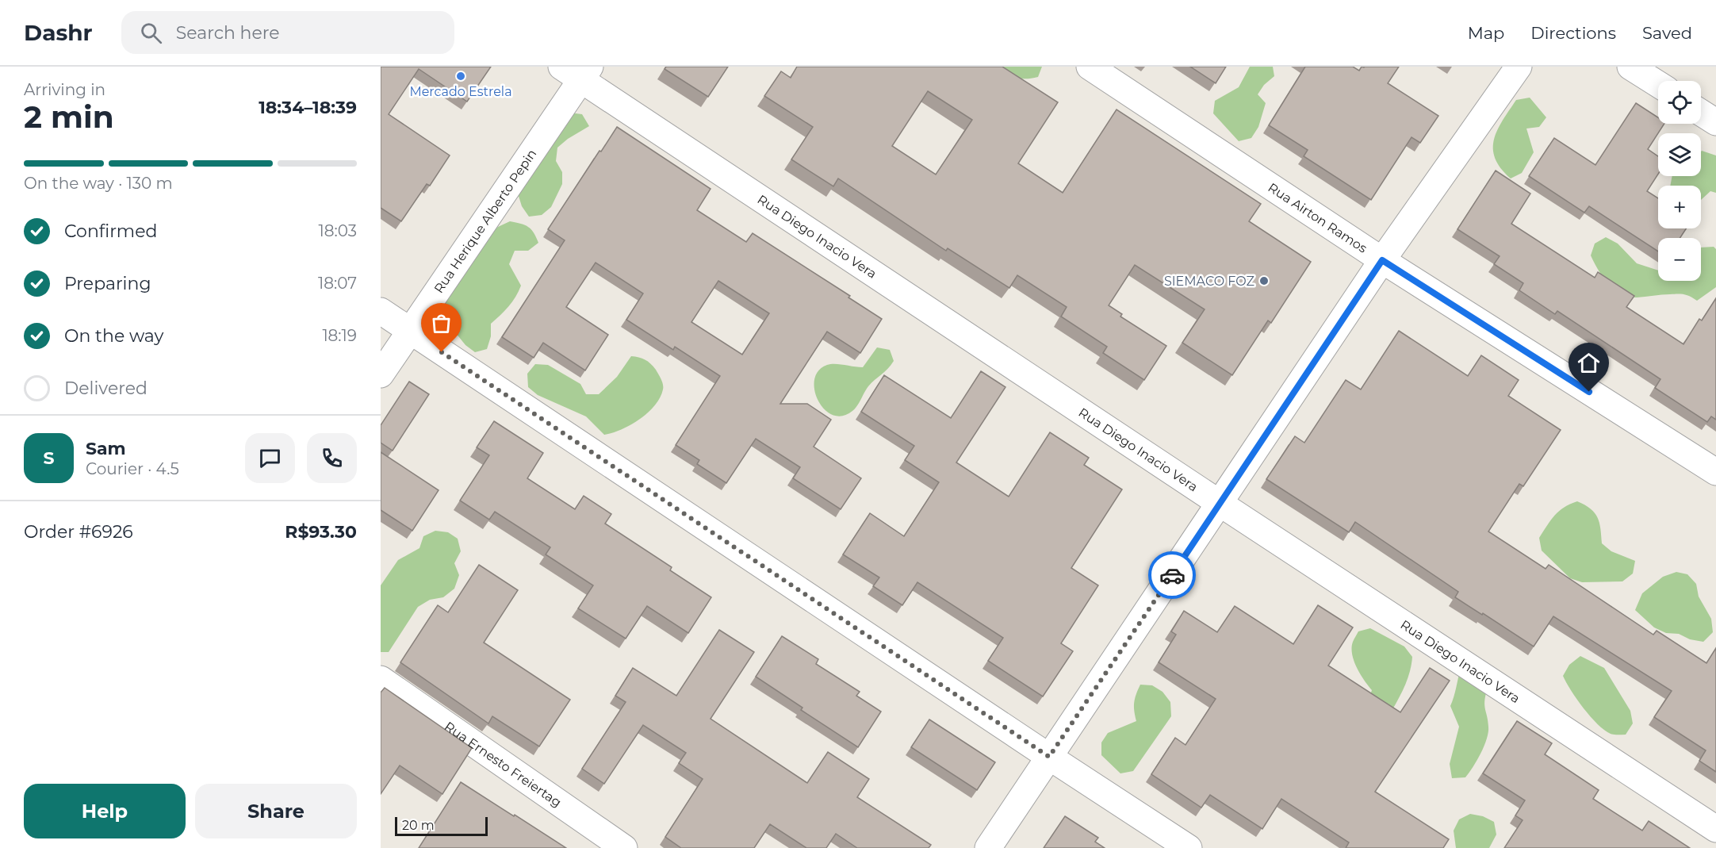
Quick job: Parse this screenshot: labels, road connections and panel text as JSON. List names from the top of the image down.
{
  "streets": {
    "street": [
      "Rua Airton Ramos",
      "Rua Herique Alberto Pepin",
      "Rua Diego Inacio Vera",
      "Rua Ernesto Freiertag"
    ]
  },
  "crossings": [
    ["Rua Herique Alberto Pepin", "Rua Diego Inacio Vera"]
  ],
  "places": ["Mercado Estrela", "SIEMACO FOZ"],
  "scale_bar": "20 m",
  "page": {
    "header": "Dashr",
    "search": "Search here",
    "nav": ["Map", "Directions", "Saved"],
    "heading": ["2 min", "Arriving in", "18:34–18:39"],
    "panel": [
      "Sam",
      "Courier · 4.5",
      "Order #6926",
      "R$93.30"
    ],
    "map_buttons": ["+", "−"],
    "bar": "On the way · 130 m",
    "list": [
      ["Confirmed", "18:03"],
      ["Preparing", "18:07"],
      ["On the way", "18:19"],
      "Delivered"
    ],
    "round": "S",
    "buttons": ["Help", "Share"],
    "scale": "20 m"
  }
}
